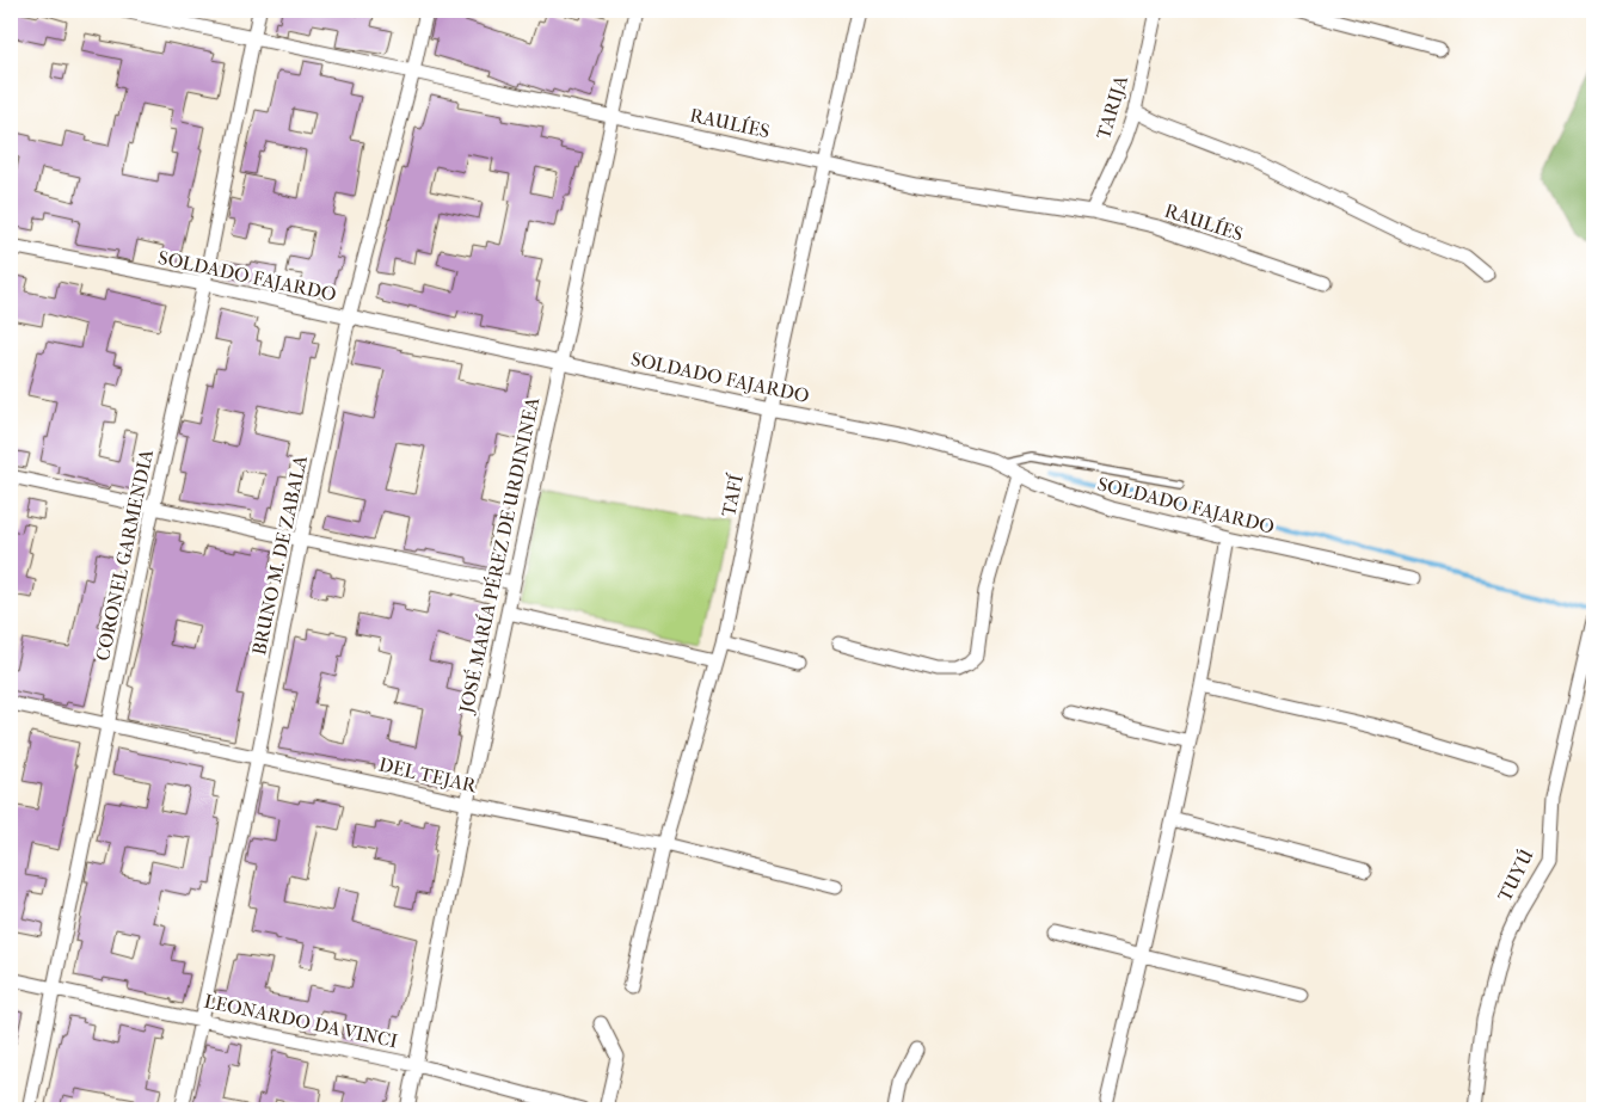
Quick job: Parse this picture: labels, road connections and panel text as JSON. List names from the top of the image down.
{
  "streets": {
    "street": [
      "TARIJA",
      "RAULÍES",
      "SOLDADO FAJARDO",
      "TAFÍ",
      "CORONEL GARMENDIA",
      "BRUNO M. DE ZABALA",
      "JOSÉ MARÍA PÉREZ DE URDININEA",
      "DEL TEJAR",
      "TUYÚ",
      "LEONARDO DA VINCI"
    ]
  },
  "crossings": [
    ["TARIJA", "RAULÍES"],
    ["RAULÍES", "TAFÍ"],
    ["RAULÍES", "CORONEL GARMENDIA"],
    ["RAULÍES", "BRUNO M. DE ZABALA"],
    ["RAULÍES", "JOSÉ MARÍA PÉREZ DE URDININEA"],
    ["SOLDADO FAJARDO", "TAFÍ"],
    ["SOLDADO FAJARDO", "CORONEL GARMENDIA"],
    ["SOLDADO FAJARDO", "BRUNO M. DE ZABALA"],
    ["SOLDADO FAJARDO", "JOSÉ MARÍA PÉREZ DE URDININEA"],
    ["TAFÍ", "DEL TEJAR"],
    ["CORONEL GARMENDIA", "DEL TEJAR"],
    ["CORONEL GARMENDIA", "LEONARDO DA VINCI"],
    ["BRUNO M. DE ZABALA", "DEL TEJAR"],
    ["BRUNO M. DE ZABALA", "LEONARDO DA VINCI"],
    ["JOSÉ MARÍA PÉREZ DE URDININEA", "DEL TEJAR"],
    ["JOSÉ MARÍA PÉREZ DE URDININEA", "LEONARDO DA VINCI"]
  ]
}
